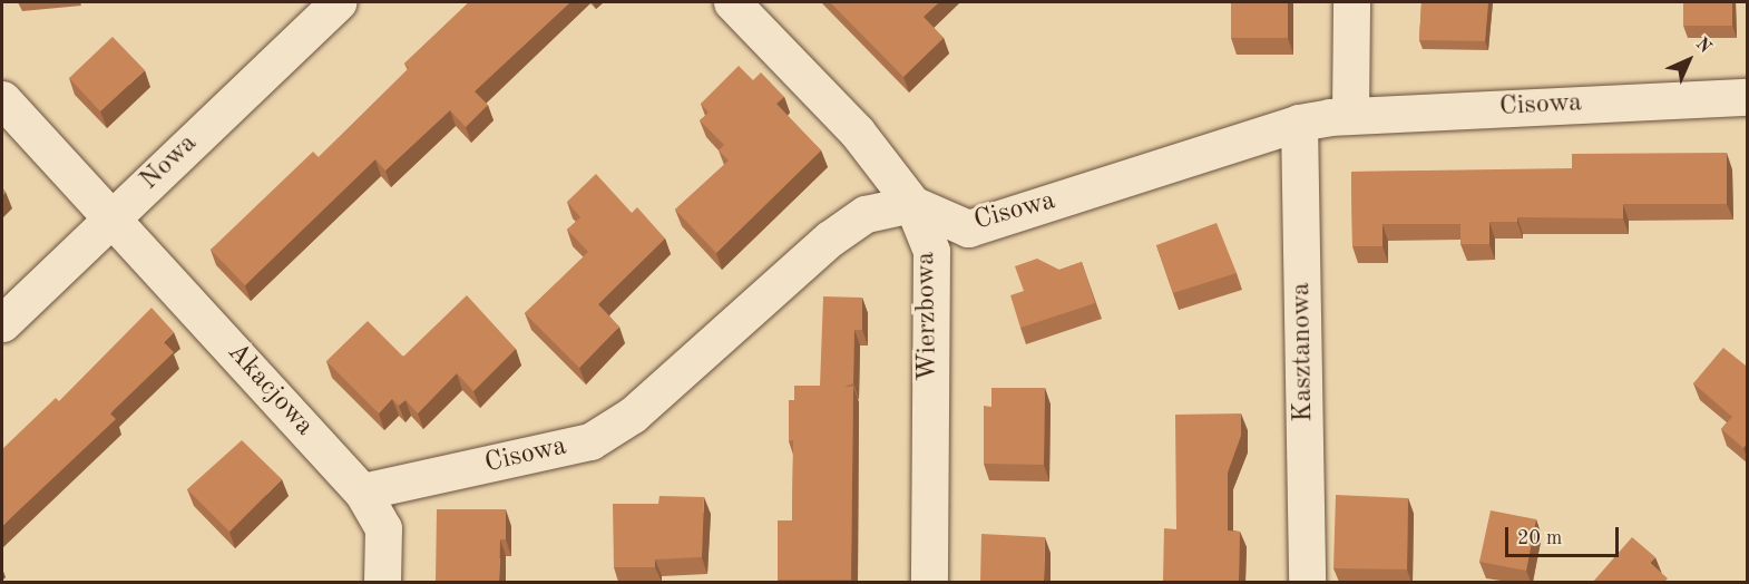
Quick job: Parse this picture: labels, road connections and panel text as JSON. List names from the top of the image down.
{
  "streets": {
    "street": [
      "Cisowa",
      "Nowa",
      "Wierzbowa",
      "Kasztanowa",
      "Akacjowa"
    ]
  },
  "crossings": [
    ["Cisowa", "Wierzbowa"],
    ["Cisowa", "Kasztanowa"],
    ["Cisowa", "Akacjowa"],
    ["Nowa", "Akacjowa"]
  ],
  "scale_bar": "20 m",
  "north": "top right"
}
